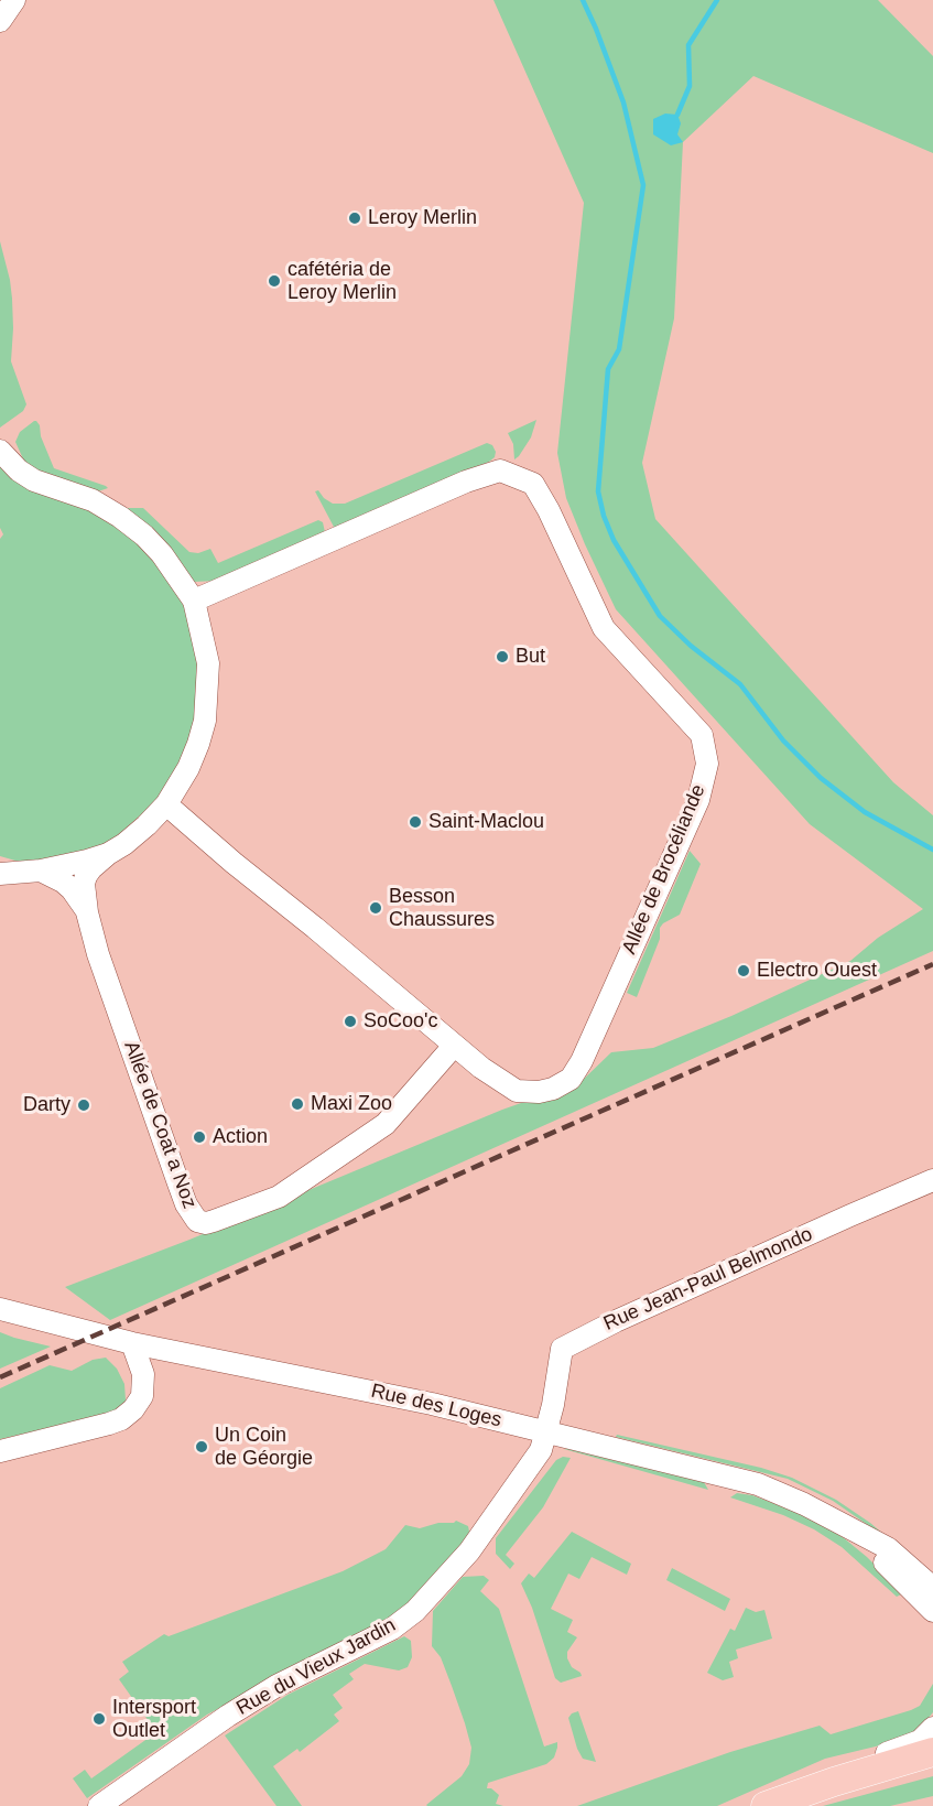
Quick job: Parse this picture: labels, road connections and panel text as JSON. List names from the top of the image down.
{
  "streets": {
    "street": [
      "Allée de Brocéliande",
      "Allée de Coat a Noz",
      "Rue Jean-Paul Belmondo",
      "Rue des Loges",
      "Rue du Vieux Jardin"
    ]
  },
  "crossings": [
    ["Allée de Brocéliande", "Allée de Coat a Noz"],
    ["Rue Jean-Paul Belmondo", "Rue des Loges"],
    ["Rue Jean-Paul Belmondo", "Rue du Vieux Jardin"],
    ["Rue des Loges", "Rue du Vieux Jardin"]
  ],
  "places": [
    "Leroy Merlin",
    "cafétéria de Leroy Merlin",
    "But",
    "Saint-Maclou",
    "Besson Chaussures",
    "Electro Ouest",
    "SoCoo'c",
    "Maxi Zoo",
    "Darty",
    "Action",
    "Un Coin de Géorgie",
    "Intersport Outlet"
  ]
}
